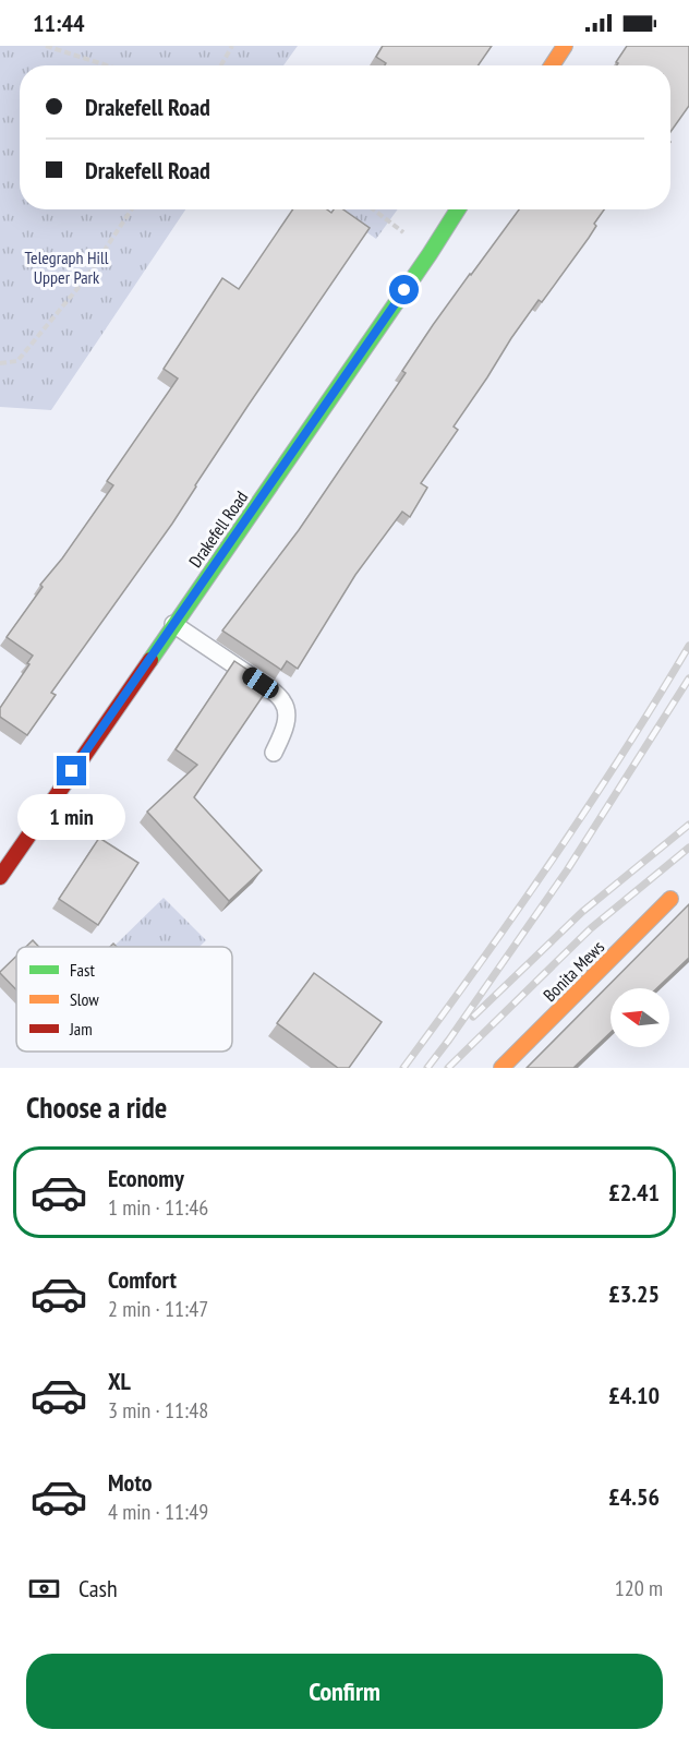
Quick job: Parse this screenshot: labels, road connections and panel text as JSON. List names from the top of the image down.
{
  "streets": {
    "main road": ["Drakefell Road", "Bonita Mews"]
  },
  "parks": ["Telegraph Hill Upper Park"],
  "legend": ["Fast", "Slow", "Jam"],
  "north": "left",
  "page": {
    "status": "11:44",
    "banner": ["Drakefell Road", "Drakefell Road"],
    "bubble": "1 min",
    "heading": "Choose a ride",
    "list": [
      {
        "name": "Economy",
        "note": "1 min · 11:46",
        "value": "£2.41"
      },
      {
        "name": "Comfort",
        "note": "2 min · 11:47",
        "value": "£3.25"
      },
      {
        "name": "XL",
        "note": "3 min · 11:48",
        "value": "£4.10"
      },
      {
        "name": "Moto",
        "note": "4 min · 11:49",
        "value": "£4.56"
      }
    ],
    "pay": ["Cash", "120 m"],
    "buttons": "Confirm"
  }
}
